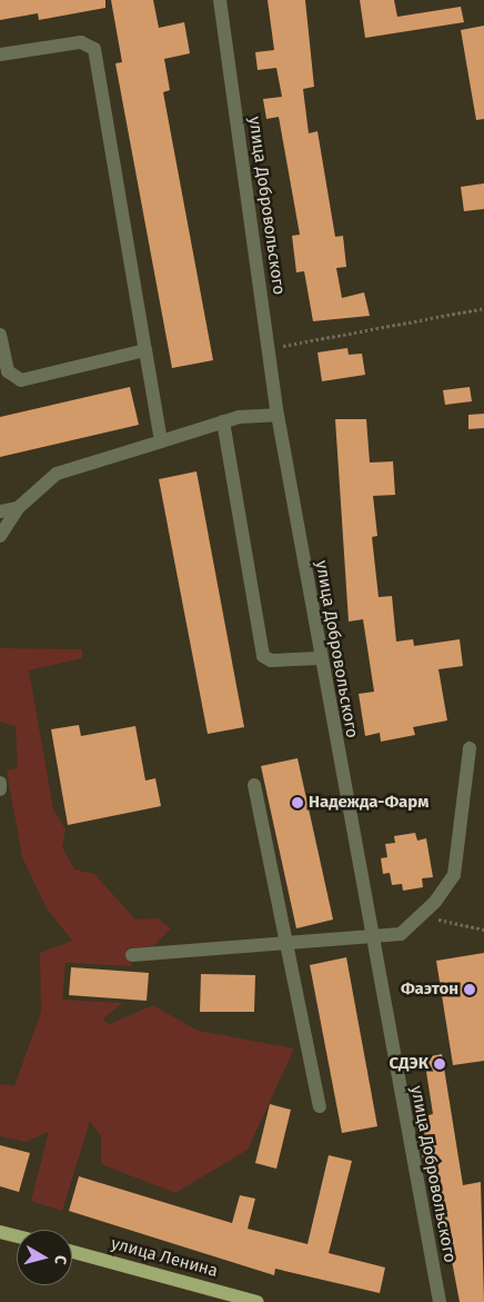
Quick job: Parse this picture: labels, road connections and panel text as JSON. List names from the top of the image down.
{
  "streets": {
    "main road": ["улица Ленина"],
    "street": ["улица Добровольского"]
  },
  "places": ["Надежда-Фарм", "Фаэтон", "СДЭК"],
  "north": "right"
}
